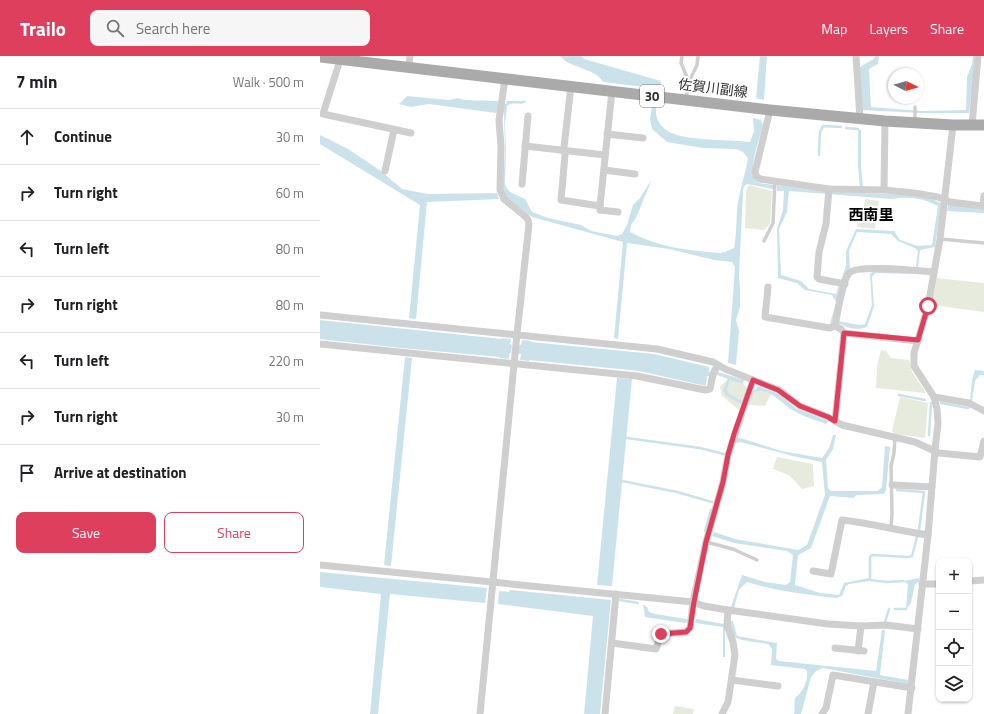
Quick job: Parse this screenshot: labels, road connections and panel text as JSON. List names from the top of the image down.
{
  "streets": {
    "main road": ["佐賀川副線", "30"]
  },
  "districts": ["西南里"],
  "north": "right",
  "page": {
    "header": "Trailo",
    "search": "Search here",
    "nav": ["Map", "Layers", "Share"],
    "heading": ["7 min", "Walk · 500 m"],
    "list": [
      ["Continue", "30 m"],
      ["Turn right", "60 m"],
      ["Turn left", "80 m"],
      ["Turn right", "80 m"],
      ["Turn left", "220 m"],
      ["Turn right", "30 m"],
      "Arrive at destination"
    ],
    "buttons": ["Save", "Share"],
    "map_buttons": ["+", "−"]
  }
}
